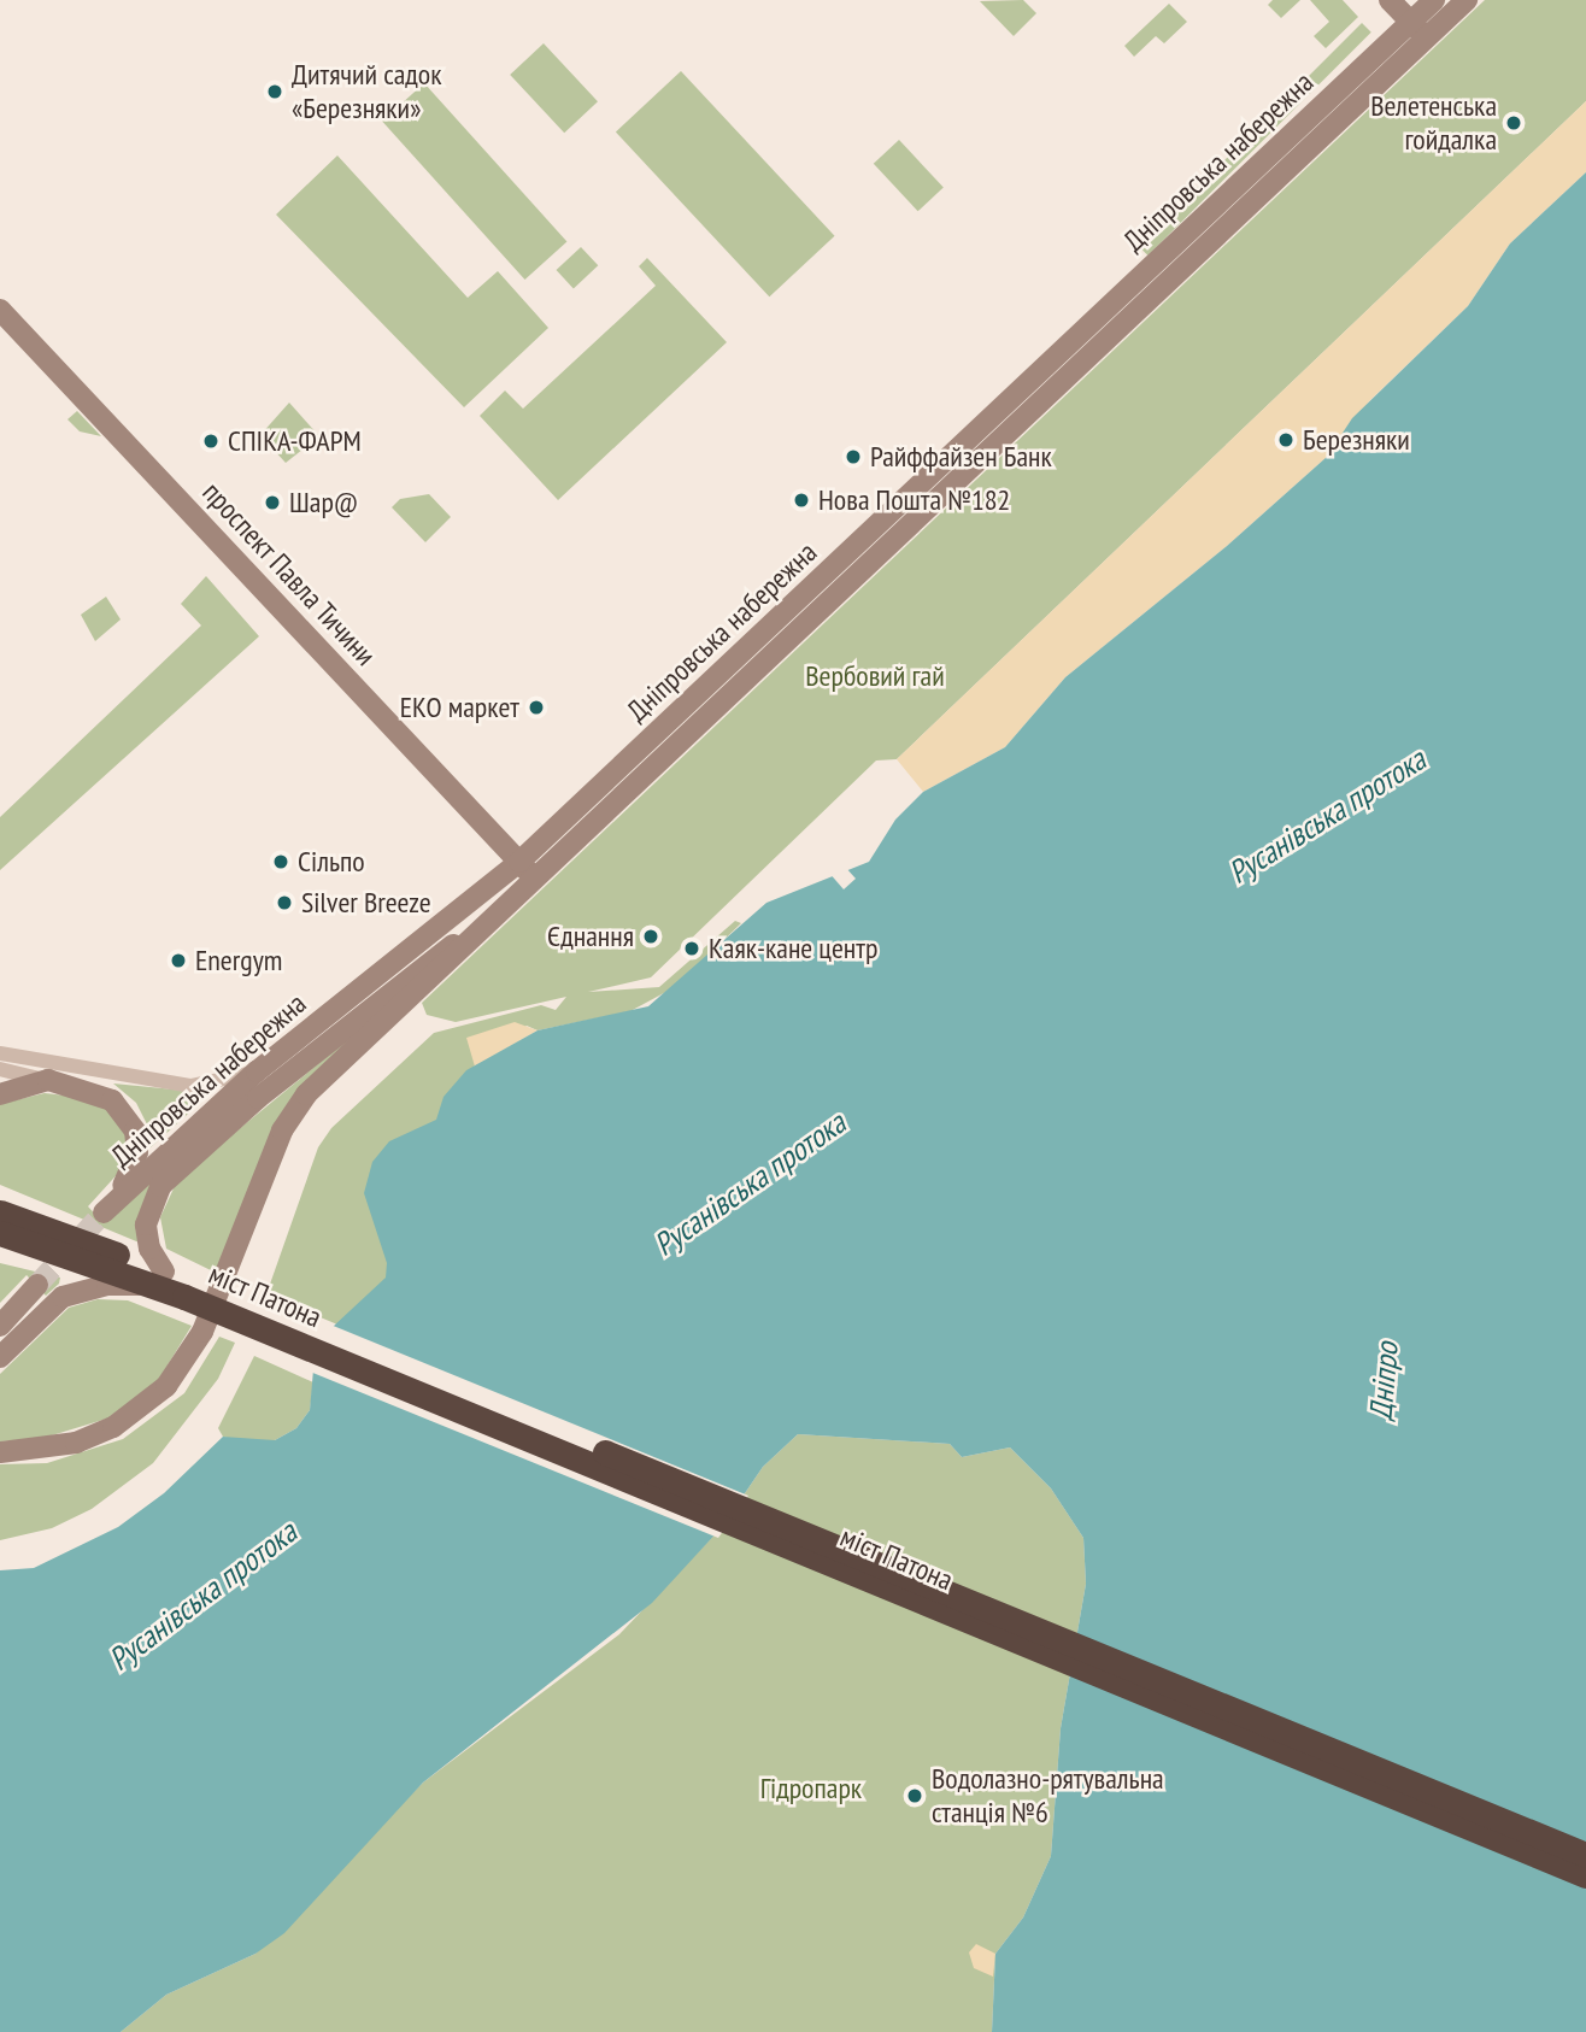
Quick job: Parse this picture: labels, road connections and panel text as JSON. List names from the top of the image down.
{
  "streets": {
    "highway": ["міст Патона"],
    "main road": ["Дніпровська набережна", "проспект Павла Тичини"]
  },
  "crossings": [
    ["Дніпровська набережна", "проспект Павла Тичини"],
    ["Дніпровська набережна", "міст Патона"]
  ],
  "water": ["Русанівська протока", "Дніпро"],
  "parks": ["Вербовий гай", "Гідропарк"],
  "places": [
    "Дитячий садок «Березняки»",
    "Велетенська гойдалка",
    "Березняки",
    "СПІКА-ФАРМ",
    "Райффайзен Банк",
    "Нова Пошта №182",
    "Шар@",
    "ЕКО маркет",
    "Сільпо",
    "Silver Breeze",
    "Єднання",
    "Каяк-кане центр",
    "Energym",
    "Водолазно-рятувальна станція №6"
  ]
}
